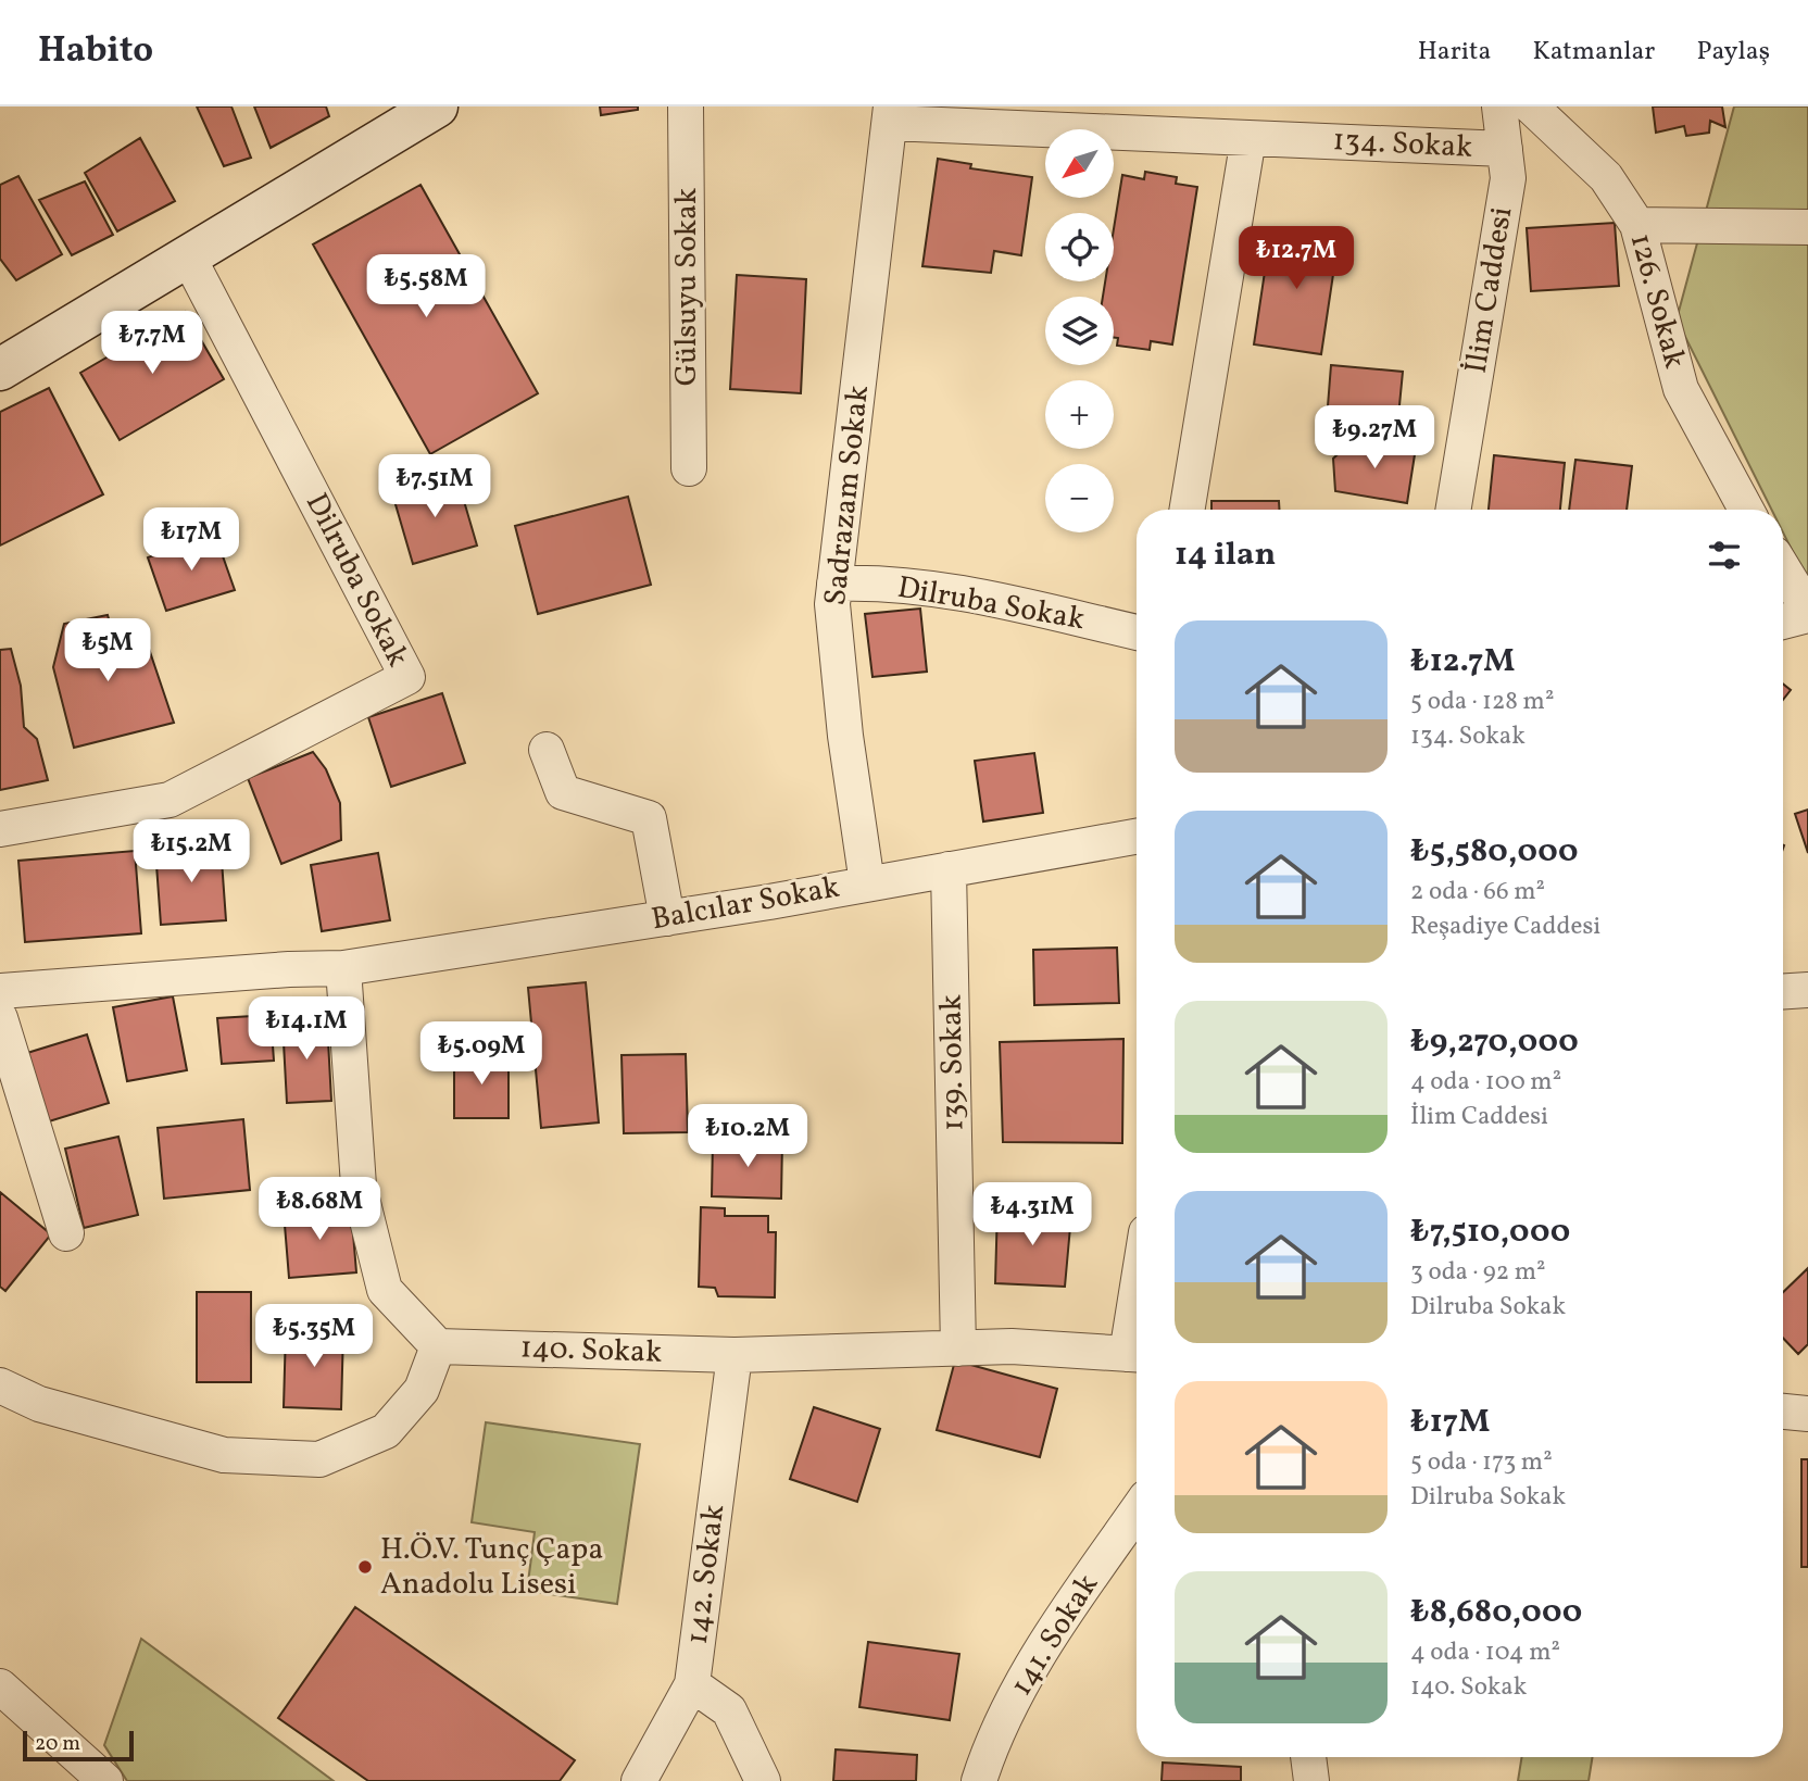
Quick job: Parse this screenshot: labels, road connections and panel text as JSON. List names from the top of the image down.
{
  "streets": {
    "street": [
      "134. Sokak",
      "Gülsuyu Sokak",
      "İlim Caddesi",
      "126. Sokak",
      "Sadrazam Sokak",
      "Dilruba Sokak",
      "Balcılar Sokak",
      "139. Sokak",
      "140. Sokak",
      "142. Sokak",
      "141. Sokak"
    ]
  },
  "crossings": [
    ["134. Sokak", "İlim Caddesi"],
    ["134. Sokak", "Sadrazam Sokak"],
    ["Sadrazam Sokak", "Dilruba Sokak"],
    ["Sadrazam Sokak", "Balcılar Sokak"],
    ["Balcılar Sokak", "139. Sokak"],
    ["139. Sokak", "140. Sokak"],
    ["140. Sokak", "142. Sokak"]
  ],
  "places": ["H.Ö.V. Tunç Çapa Anadolu Lisesi"],
  "scale_bar": "20 m",
  "north": "bottom left",
  "page": {
    "header": "Habito",
    "nav": ["Harita", "Katmanlar", "Paylaş"],
    "map_buttons": ["+", "−"],
    "price": [
      "₺12.7M",
      "₺5.58M",
      "₺7.7M",
      "₺9.27M",
      "₺7.51M",
      "₺17M",
      "₺5M",
      "₺15.2M",
      "₺14.1M",
      "₺5.09M",
      "₺10.2M",
      "₺8.68M",
      "₺4.31M",
      "₺5.35M"
    ],
    "heading": "14 ilan",
    "list": [
      {
        "name": "₺12.7M",
        "note": "5 oda · 128 m² · 134. Sokak"
      },
      {
        "name": "₺5,580,000",
        "note": "2 oda · 66 m² · Reşadiye Caddesi"
      },
      {
        "name": "₺9,270,000",
        "note": "4 oda · 100 m² · İlim Caddesi"
      },
      {
        "name": "₺7,510,000",
        "note": "3 oda · 92 m² · Dilruba Sokak"
      },
      {
        "name": "₺17M",
        "note": "5 oda · 173 m² · Dilruba Sokak"
      },
      {
        "name": "₺8,680,000",
        "note": "4 oda · 104 m² · 140. Sokak"
      }
    ],
    "scale": "20 m"
  }
}
